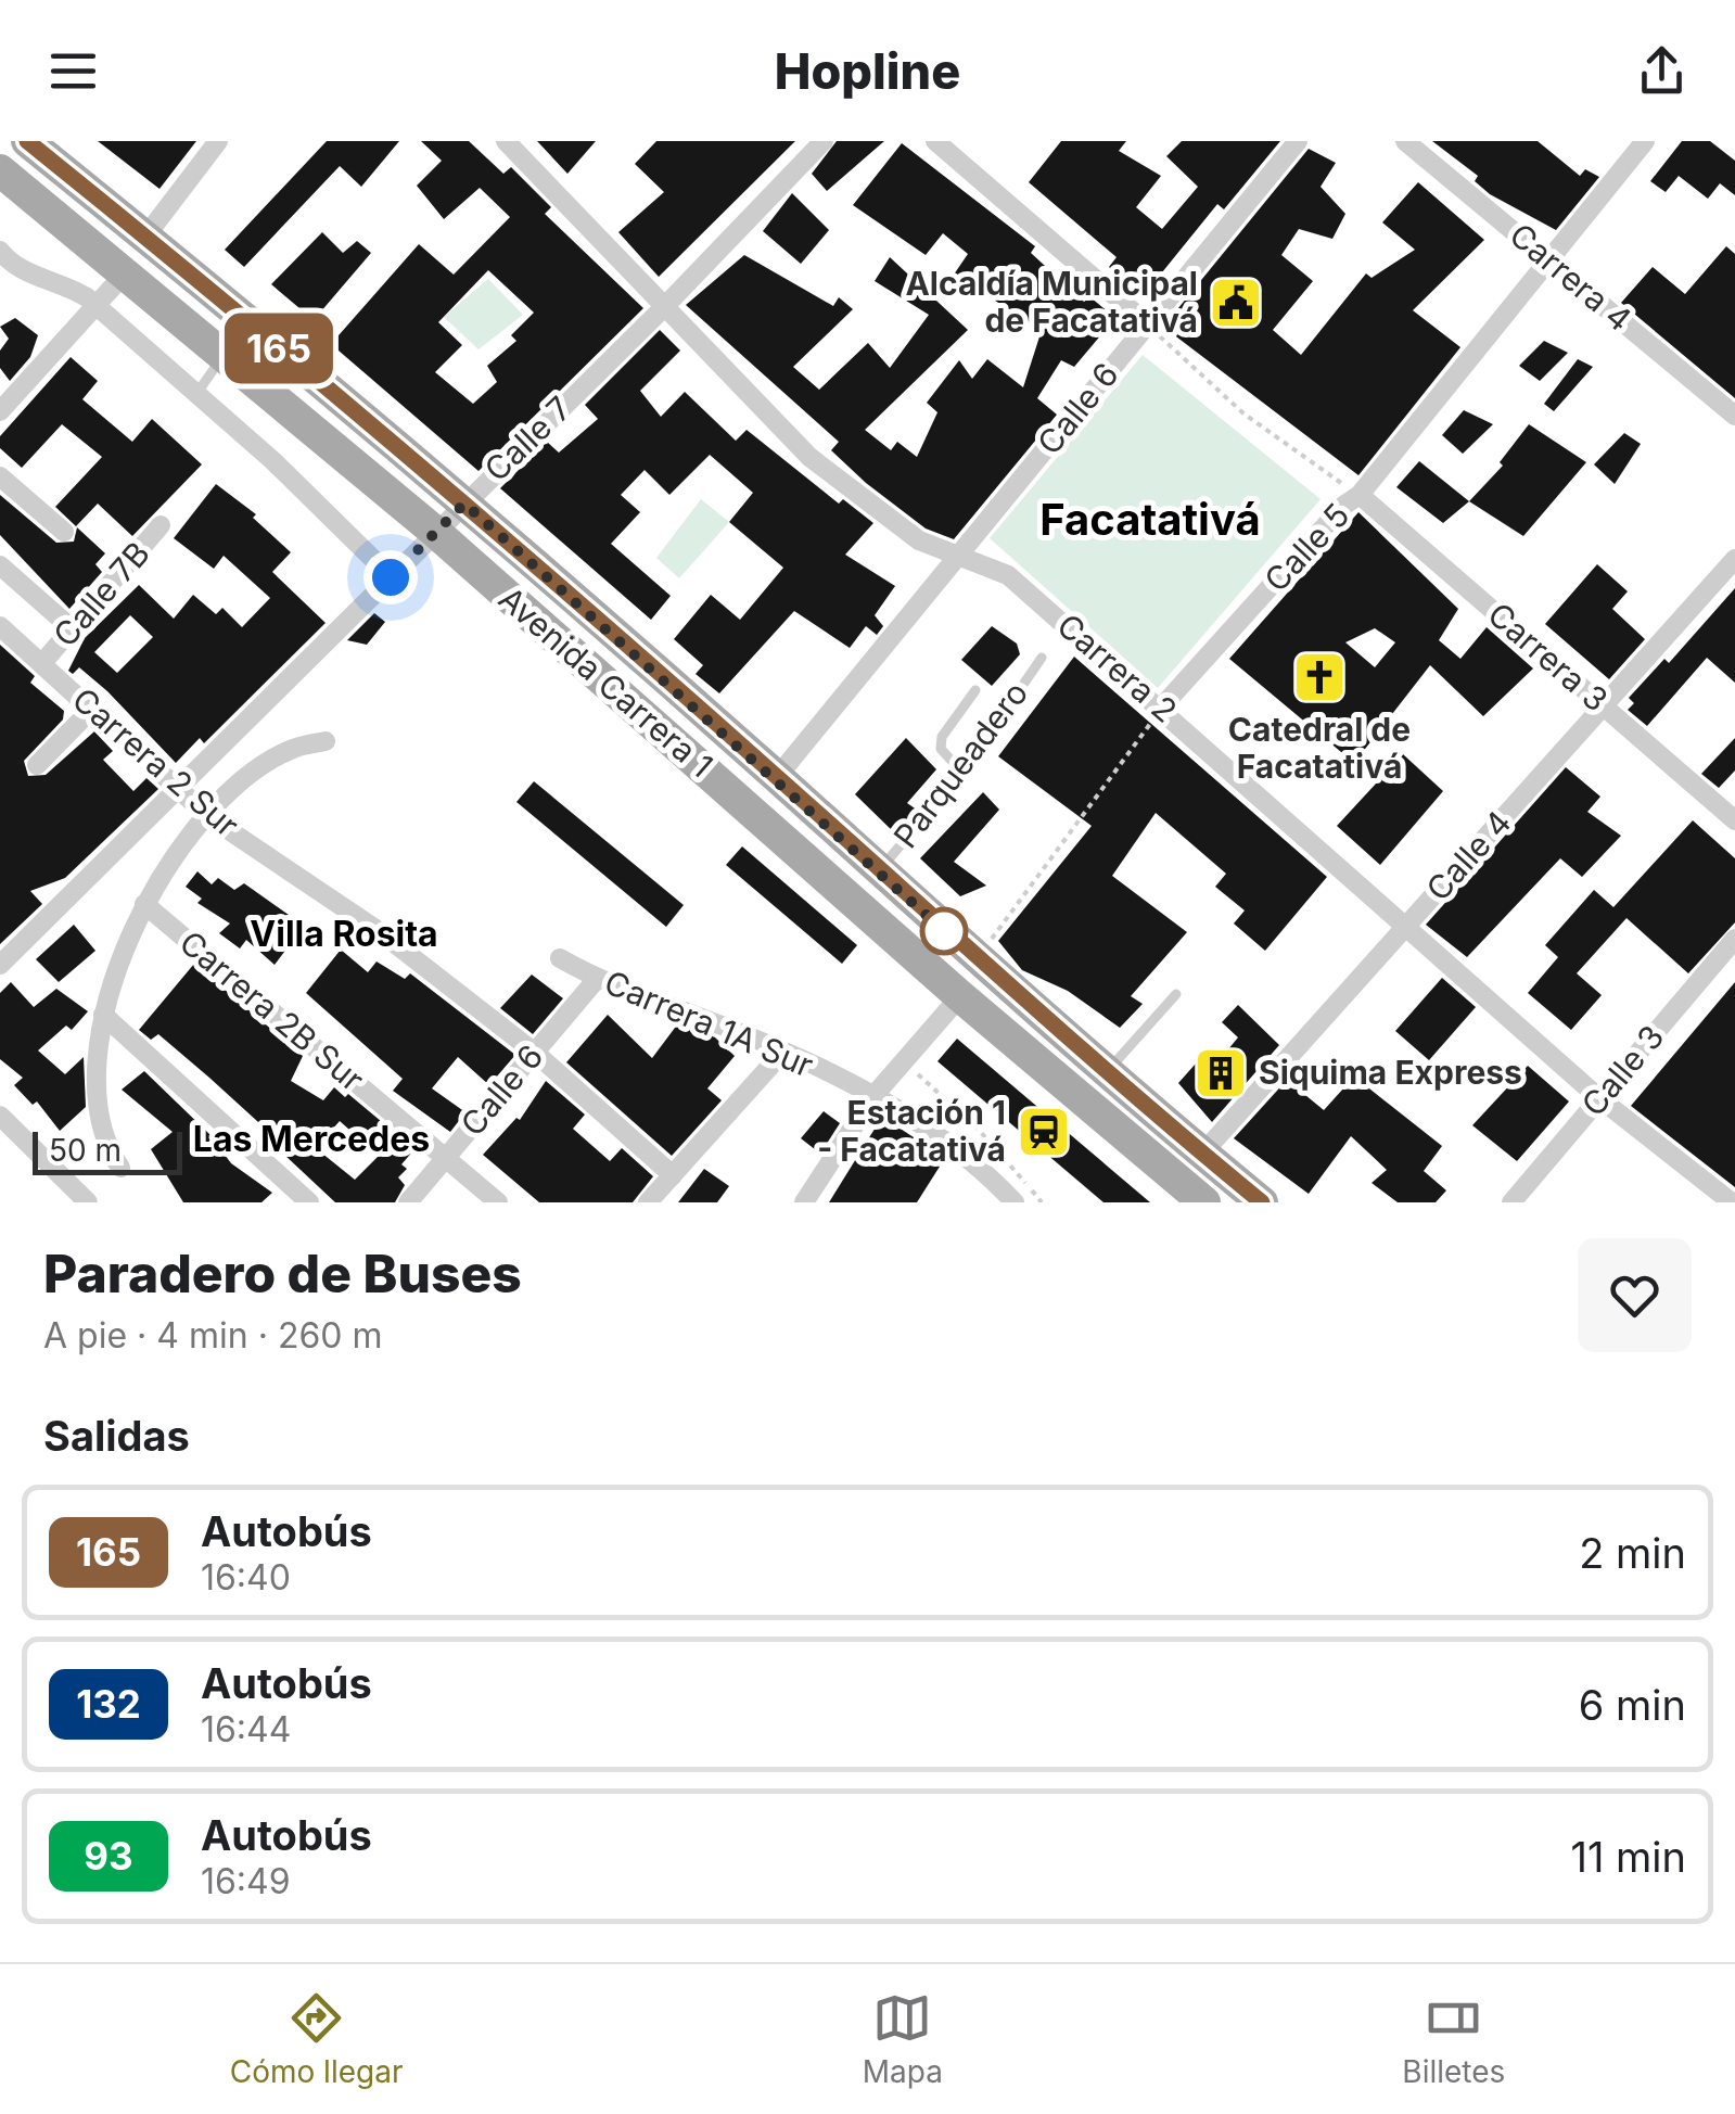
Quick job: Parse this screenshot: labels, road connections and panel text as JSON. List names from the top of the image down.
{
  "streets": {
    "main road": ["Avenida Carrera 1"],
    "street": [
      "Carrera 4",
      "Calle 6",
      "Calle 7",
      "Calle 5",
      "Calle 7B",
      "Carrera 3",
      "Carrera 2",
      "Carrera 2 Sur",
      "Calle 4",
      "Carrera 2B Sur",
      "Carrera 1A Sur",
      "Calle 3"
    ],
    "lane": ["Parqueadero"]
  },
  "crossings": [
    ["Carrera 4", "Calle 5"],
    ["Calle 6", "Carrera 2"],
    ["Calle 6", "Avenida Carrera 1"],
    ["Calle 6", "Carrera 2 Sur"],
    ["Calle 6", "Carrera 2B Sur"],
    ["Calle 6", "Carrera 1A Sur"],
    ["Calle 7", "Carrera 2"],
    ["Calle 7", "Avenida Carrera 1"],
    ["Calle 7", "Carrera 2 Sur"],
    ["Calle 5", "Carrera 3"],
    ["Calle 5", "Carrera 2"],
    ["Calle 7B", "Carrera 2 Sur"],
    ["Carrera 3", "Calle 4"],
    ["Carrera 2", "Calle 4"],
    ["Carrera 2", "Calle 3"],
    ["Avenida Carrera 1", "Parqueadero"],
    ["Avenida Carrera 1", "Calle 4"]
  ],
  "districts": ["Facatativá", "Villa Rosita", "Las Mercedes"],
  "places": {
    "public building": ["Alcaldía Municipal de Facatativá"],
    "church": ["Catedral de Facatativá"],
    "building": ["Siquima Express"],
    "station": ["Estación 1 - Facatativá"]
  },
  "lines": ["bus line 165"],
  "scale_bar": "50 m",
  "page": {
    "header": "Hopline",
    "on_map": "165",
    "scale": "50 m",
    "heading": [
      ["Paradero de Buses", "A pie · 4 min · 260 m"],
      "Salidas"
    ],
    "list": [
      {
        "mark": "165",
        "name": "Autobús",
        "note": "16:40",
        "value": "2 min"
      },
      {
        "mark": "132",
        "name": "Autobús",
        "note": "16:44",
        "value": "6 min"
      },
      {
        "mark": "93",
        "name": "Autobús",
        "note": "16:49",
        "value": "11 min"
      }
    ],
    "tabs": ["Cómo llegar", "Mapa", "Billetes"]
  }
}
